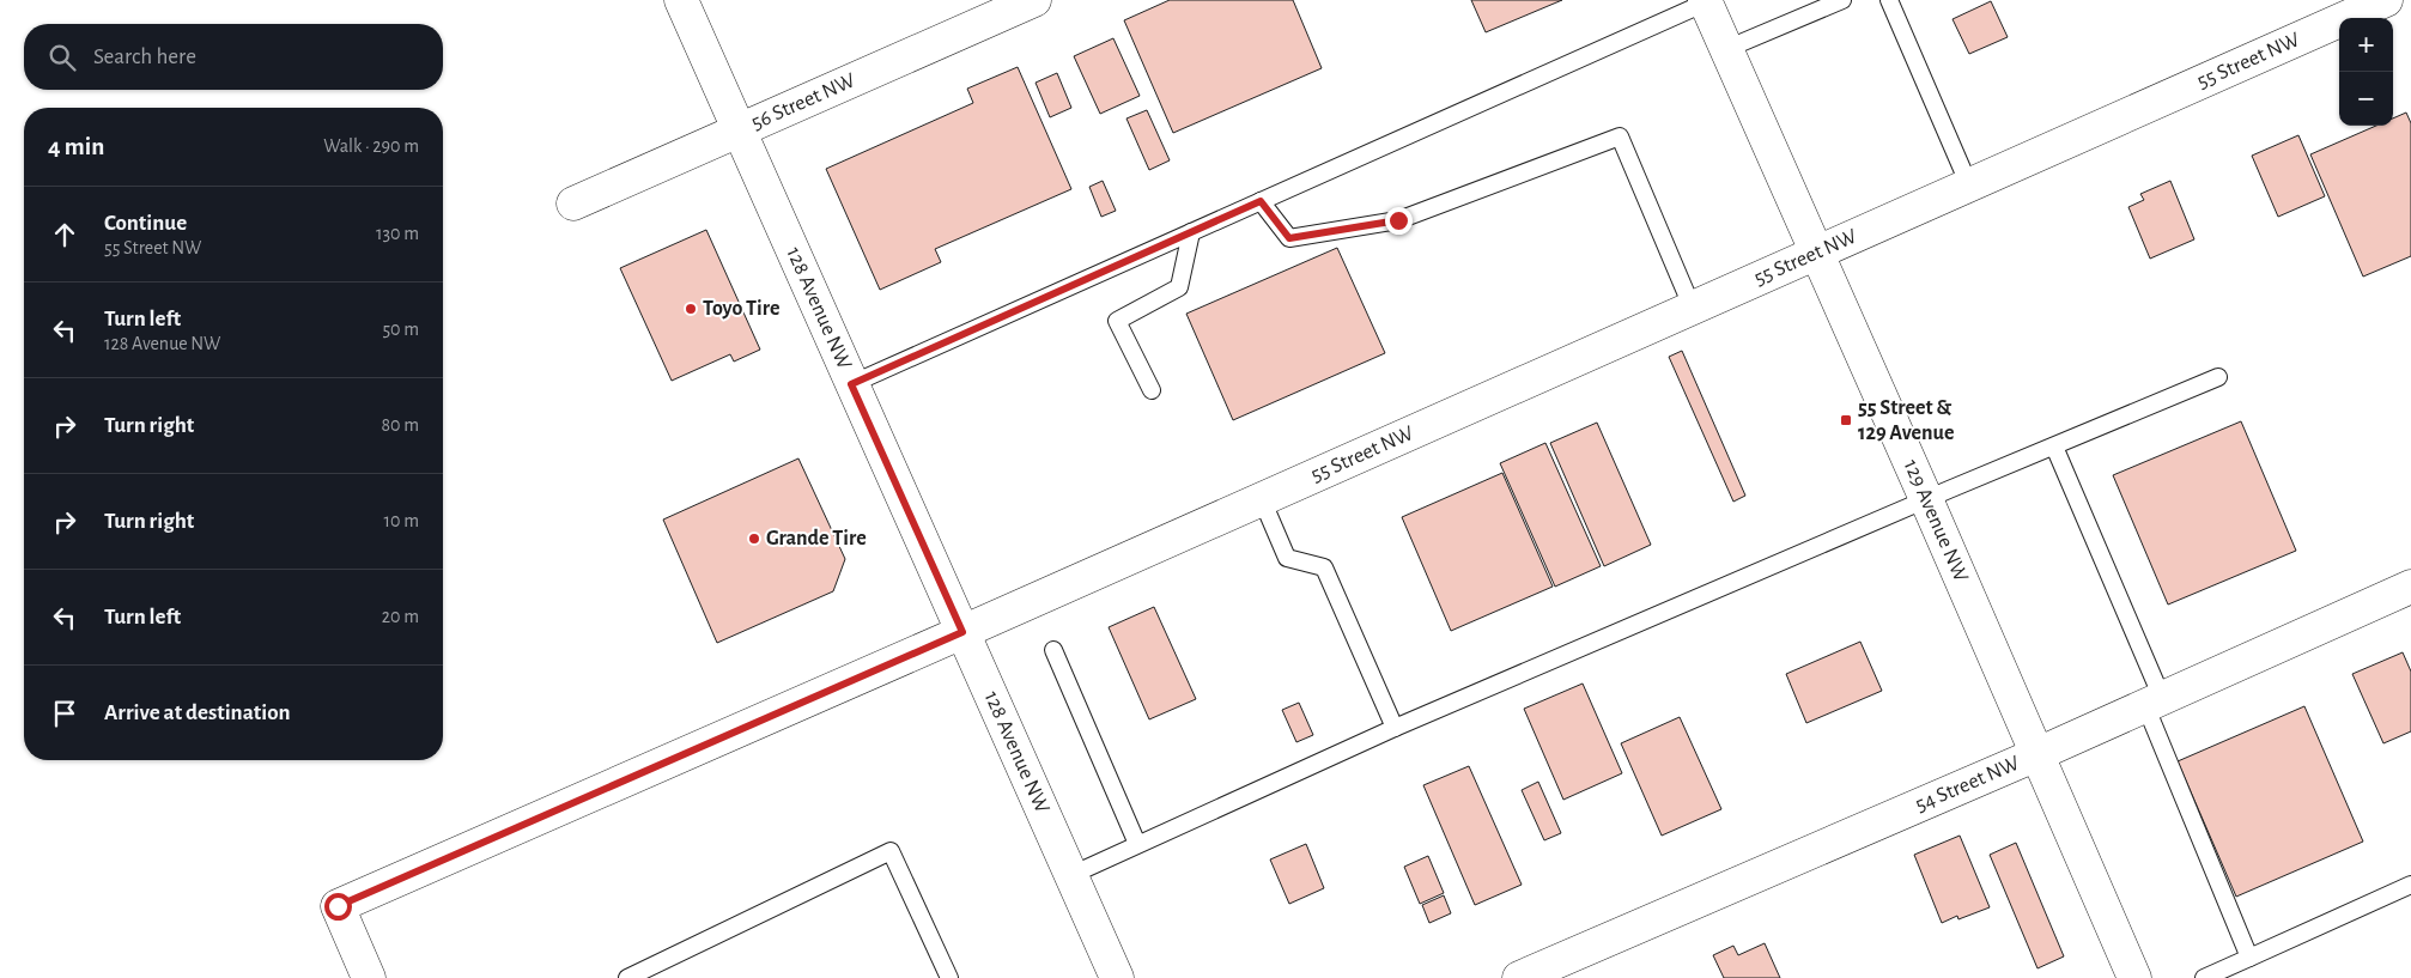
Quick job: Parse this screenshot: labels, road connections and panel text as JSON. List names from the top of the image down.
{
  "streets": {
    "street": [
      "55 Street NW",
      "56 Street NW",
      "128 Avenue NW",
      "129 Avenue NW",
      "54 Street NW"
    ]
  },
  "crossings": [
    ["55 Street NW", "128 Avenue NW"],
    ["55 Street NW", "129 Avenue NW"],
    ["56 Street NW", "128 Avenue NW"],
    ["129 Avenue NW", "54 Street NW"]
  ],
  "places": {
    "other": ["Toyo Tire", "Grande Tire"],
    "transit": ["55 Street & 129 Avenue"]
  },
  "page": {
    "map_buttons": ["+", "−"],
    "search": "Search here",
    "heading": ["4 min", "Walk · 290 m"],
    "list": [
      ["Continue", "55 Street NW", "130 m"],
      ["Turn left", "128 Avenue NW", "50 m"],
      ["Turn right", "80 m"],
      ["Turn right", "10 m"],
      ["Turn left", "20 m"],
      "Arrive at destination"
    ]
  }
}
